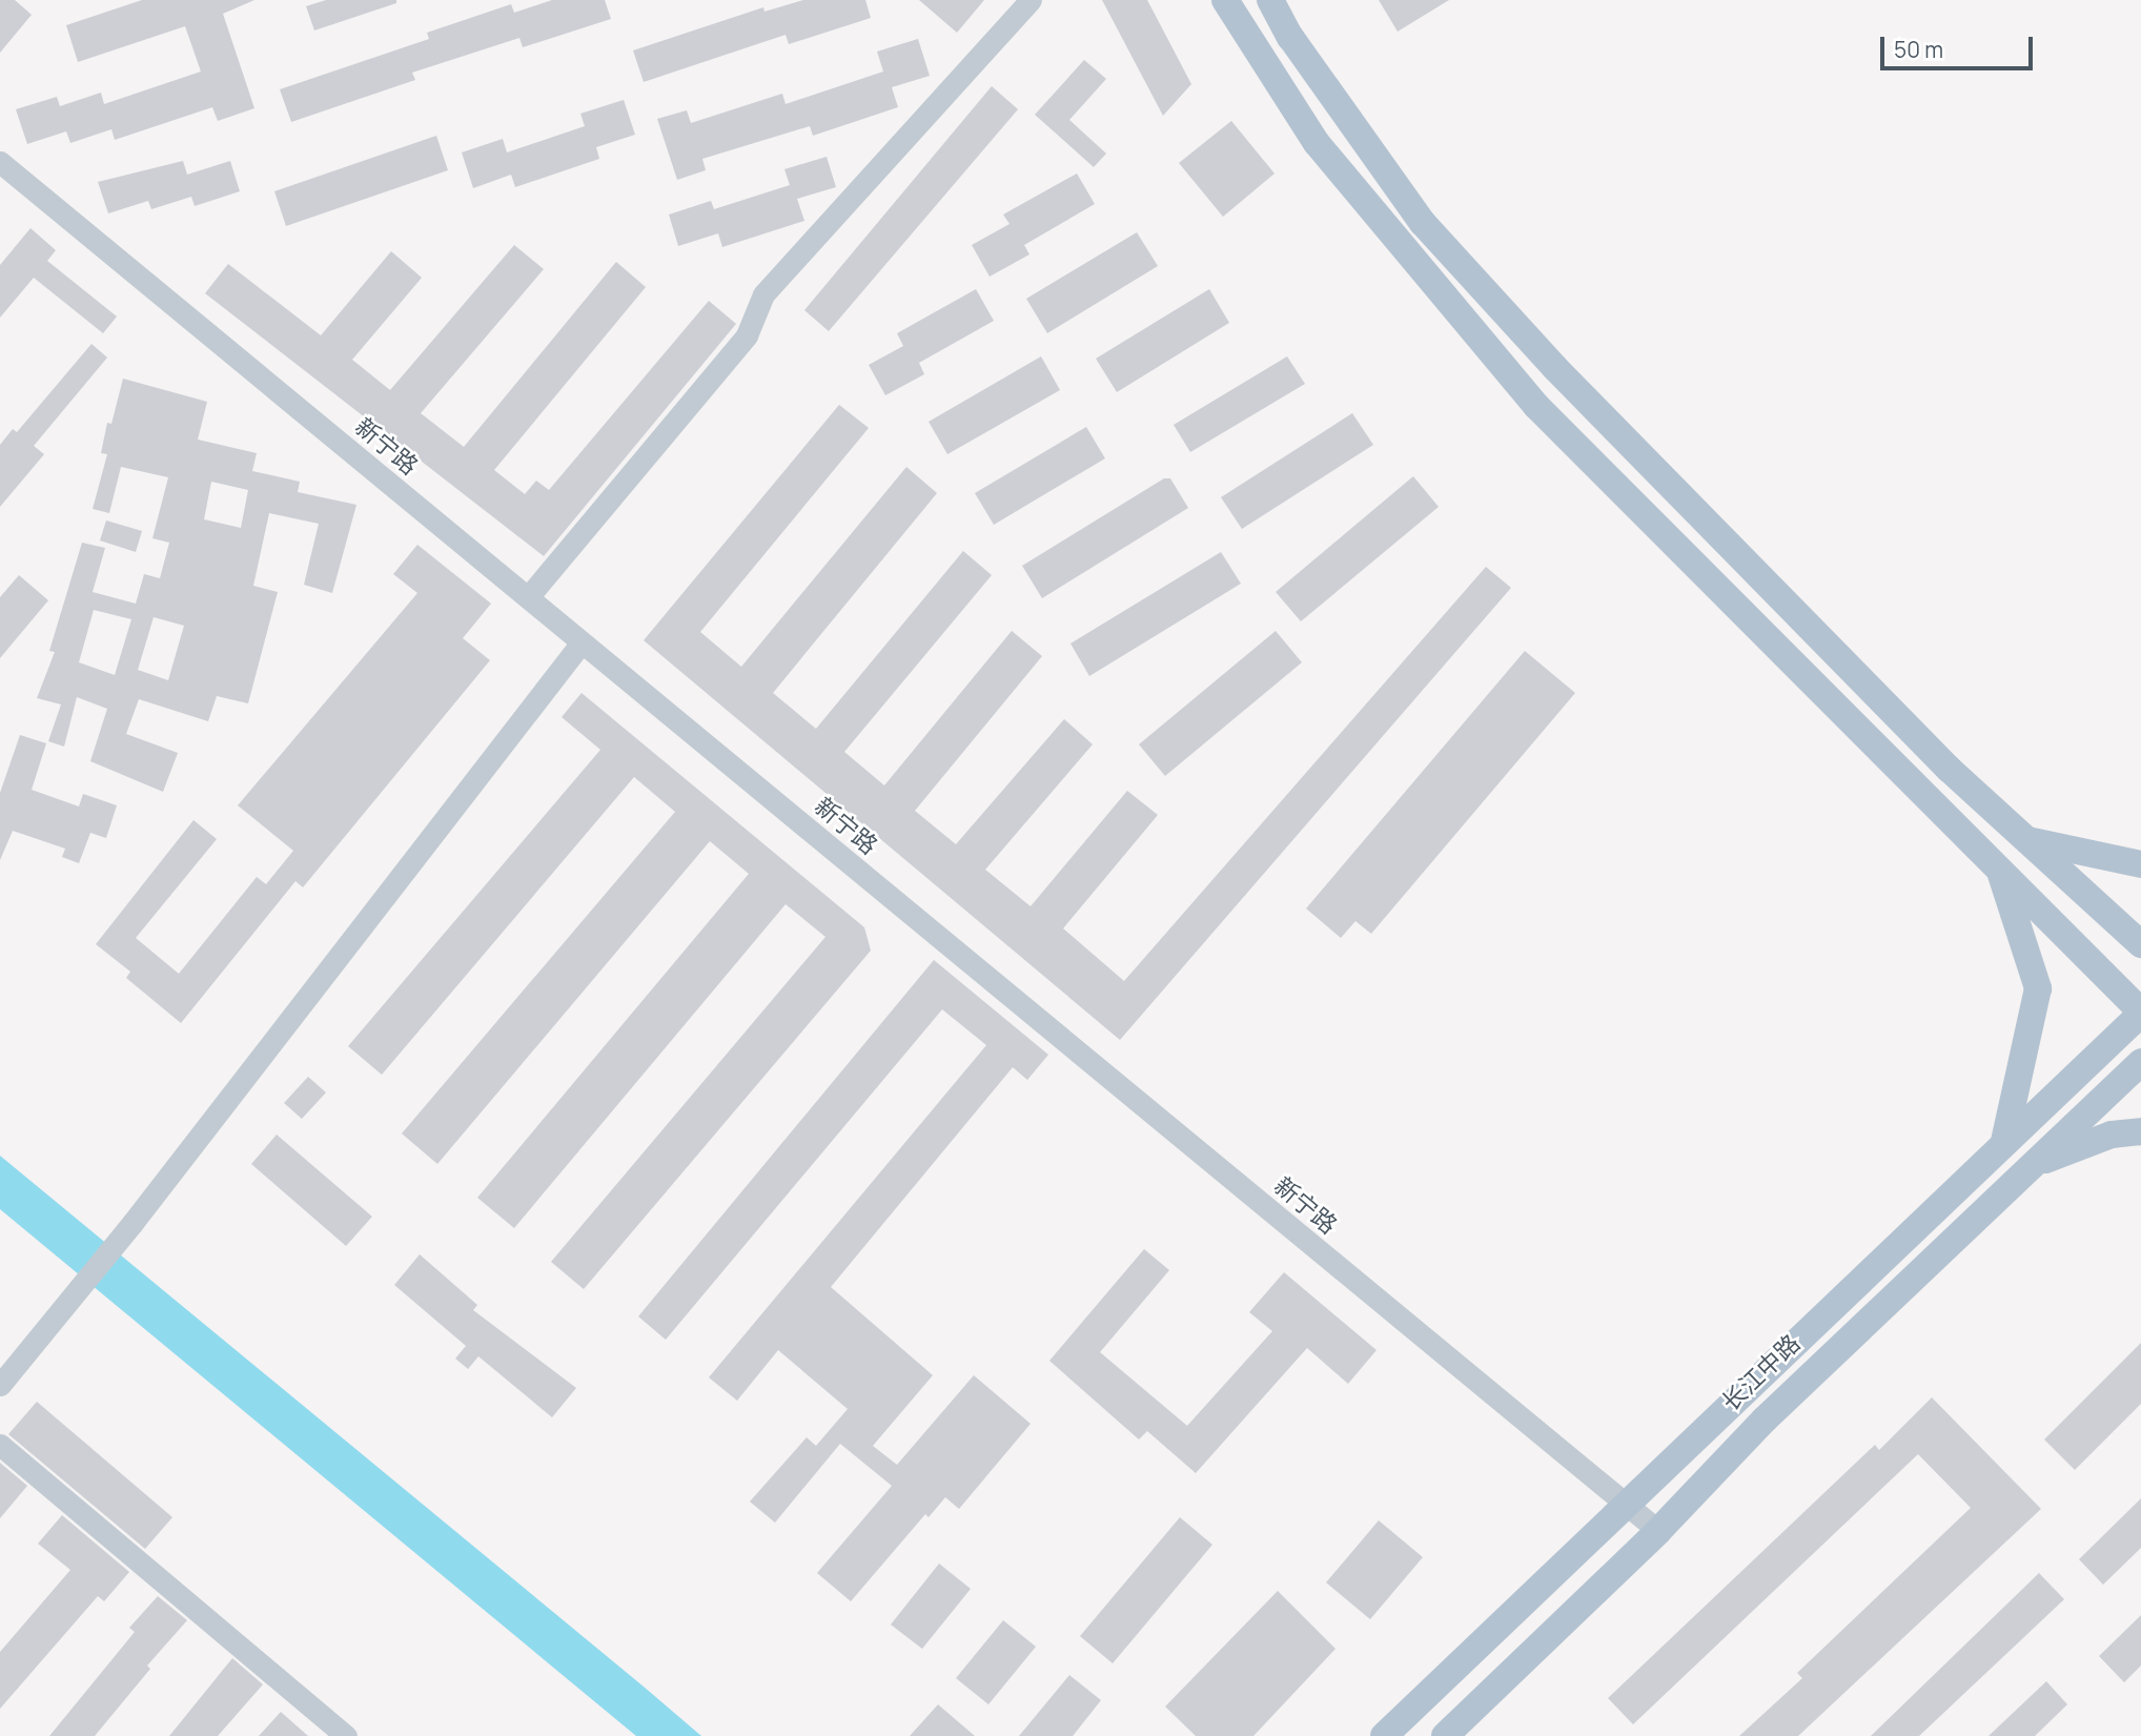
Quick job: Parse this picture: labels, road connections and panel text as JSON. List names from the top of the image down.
{
  "streets": {
    "main road": ["长江中路"],
    "street": ["新宁路"]
  },
  "crossings": [
    ["新宁路", "长江中路"]
  ],
  "scale_bar": "50 m"
}
